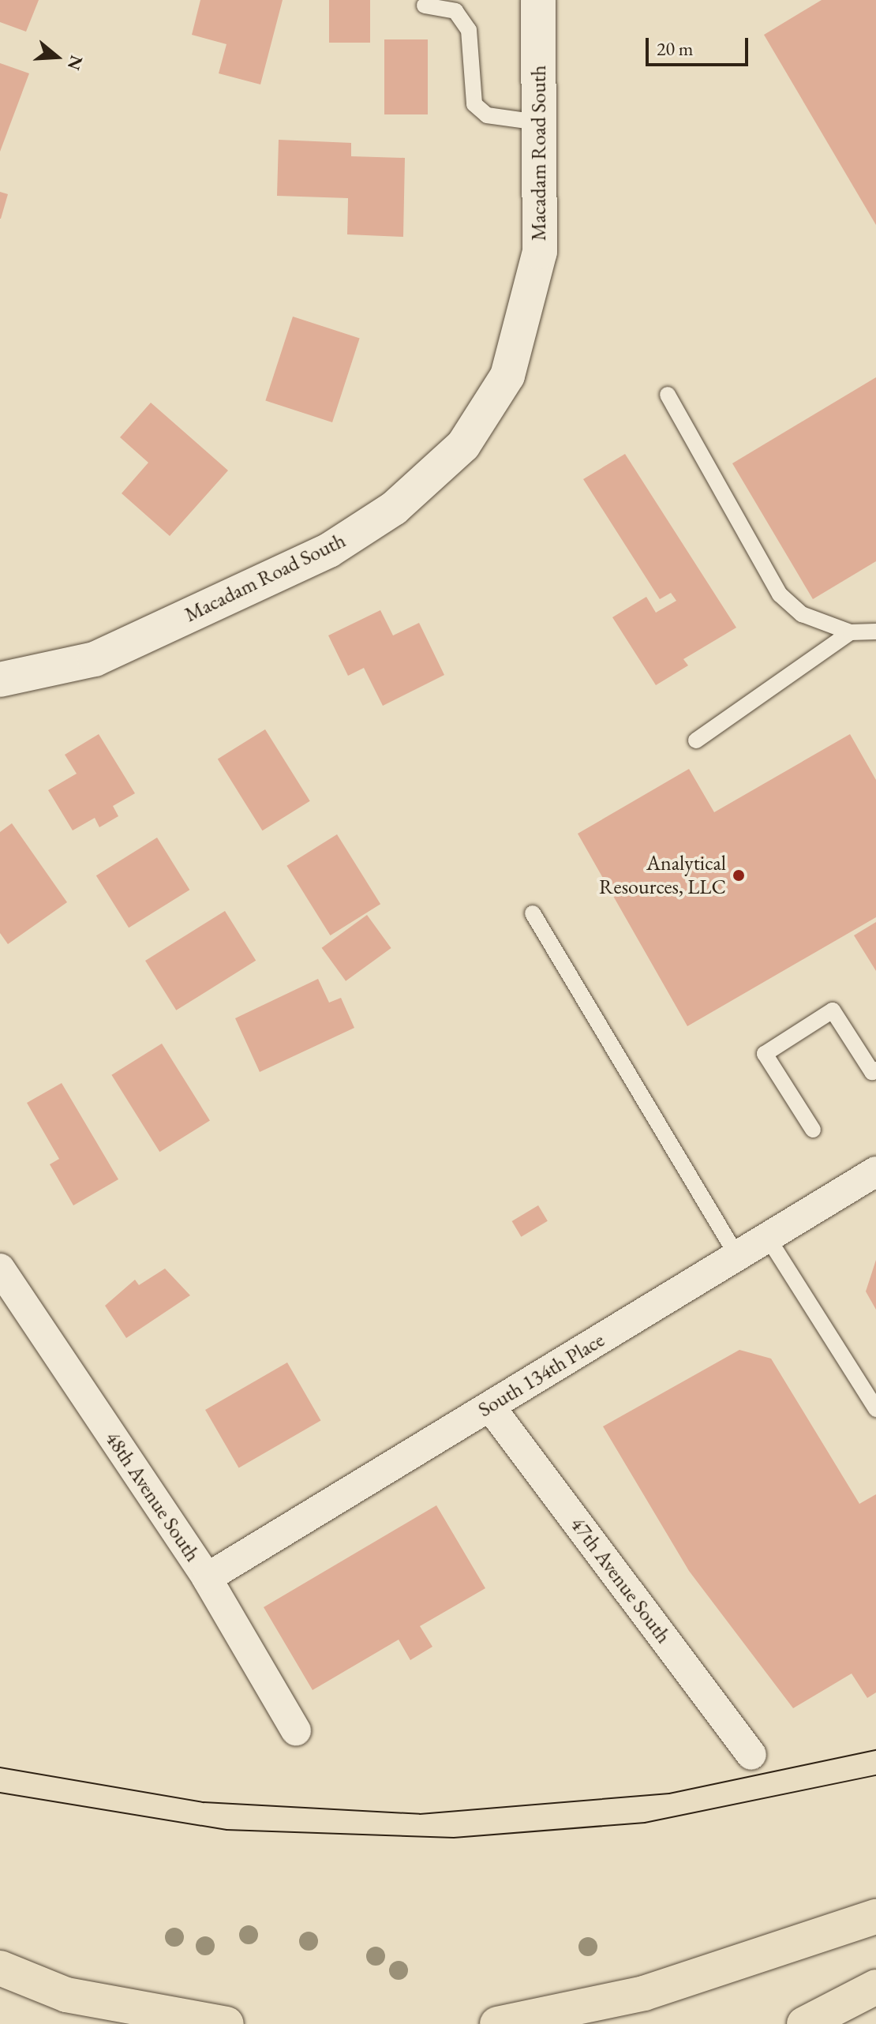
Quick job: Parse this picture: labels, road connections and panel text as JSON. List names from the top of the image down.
{
  "streets": {
    "street": [
      "Macadam Road South",
      "South 134th Place",
      "48th Avenue South",
      "47th Avenue South"
    ]
  },
  "crossings": [
    ["South 134th Place", "48th Avenue South"],
    ["South 134th Place", "47th Avenue South"]
  ],
  "places": ["Analytical Resources, LLC"],
  "scale_bar": "20 m",
  "north": "right"
}
